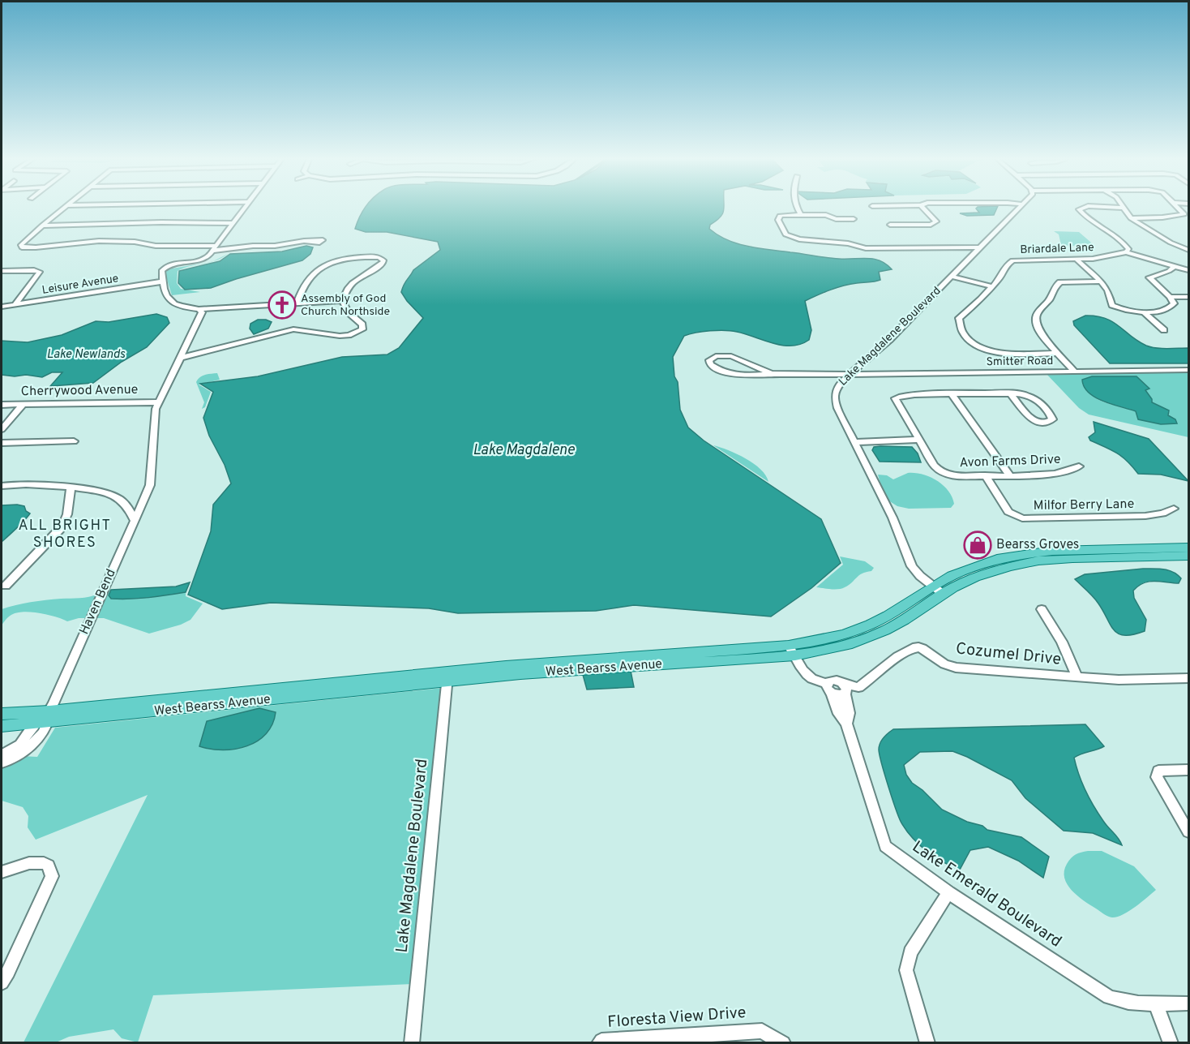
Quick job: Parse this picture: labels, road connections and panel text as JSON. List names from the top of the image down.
{
  "streets": {
    "main road": ["West Bearss Avenue"],
    "street": [
      "Briardale Lane",
      "Leisure Avenue",
      "Lake Magdalene Boulevard",
      "Smitter Road",
      "Cherrywood Avenue",
      "Avon Farms Drive",
      "Milfor Berry Lane",
      "Haven Bend",
      "Cozumel Drive",
      "Lake Emerald Boulevard",
      "Floresta View Drive"
    ]
  },
  "crossings": [
    ["Lake Magdalene Boulevard", "Smitter Road"],
    ["Lake Magdalene Boulevard", "West Bearss Avenue"],
    ["Cherrywood Avenue", "Haven Bend"],
    ["Avon Farms Drive", "Milfor Berry Lane"],
    ["Haven Bend", "West Bearss Avenue"],
    ["Cozumel Drive", "Lake Emerald Boulevard"]
  ],
  "districts": ["ALL BRIGHT SHORES"],
  "water": ["Lake Newlands", "Lake Magdalene"],
  "places": {
    "church": ["Assembly of God Church Northside"],
    "shop": ["Bearss Groves"]
  }
}
